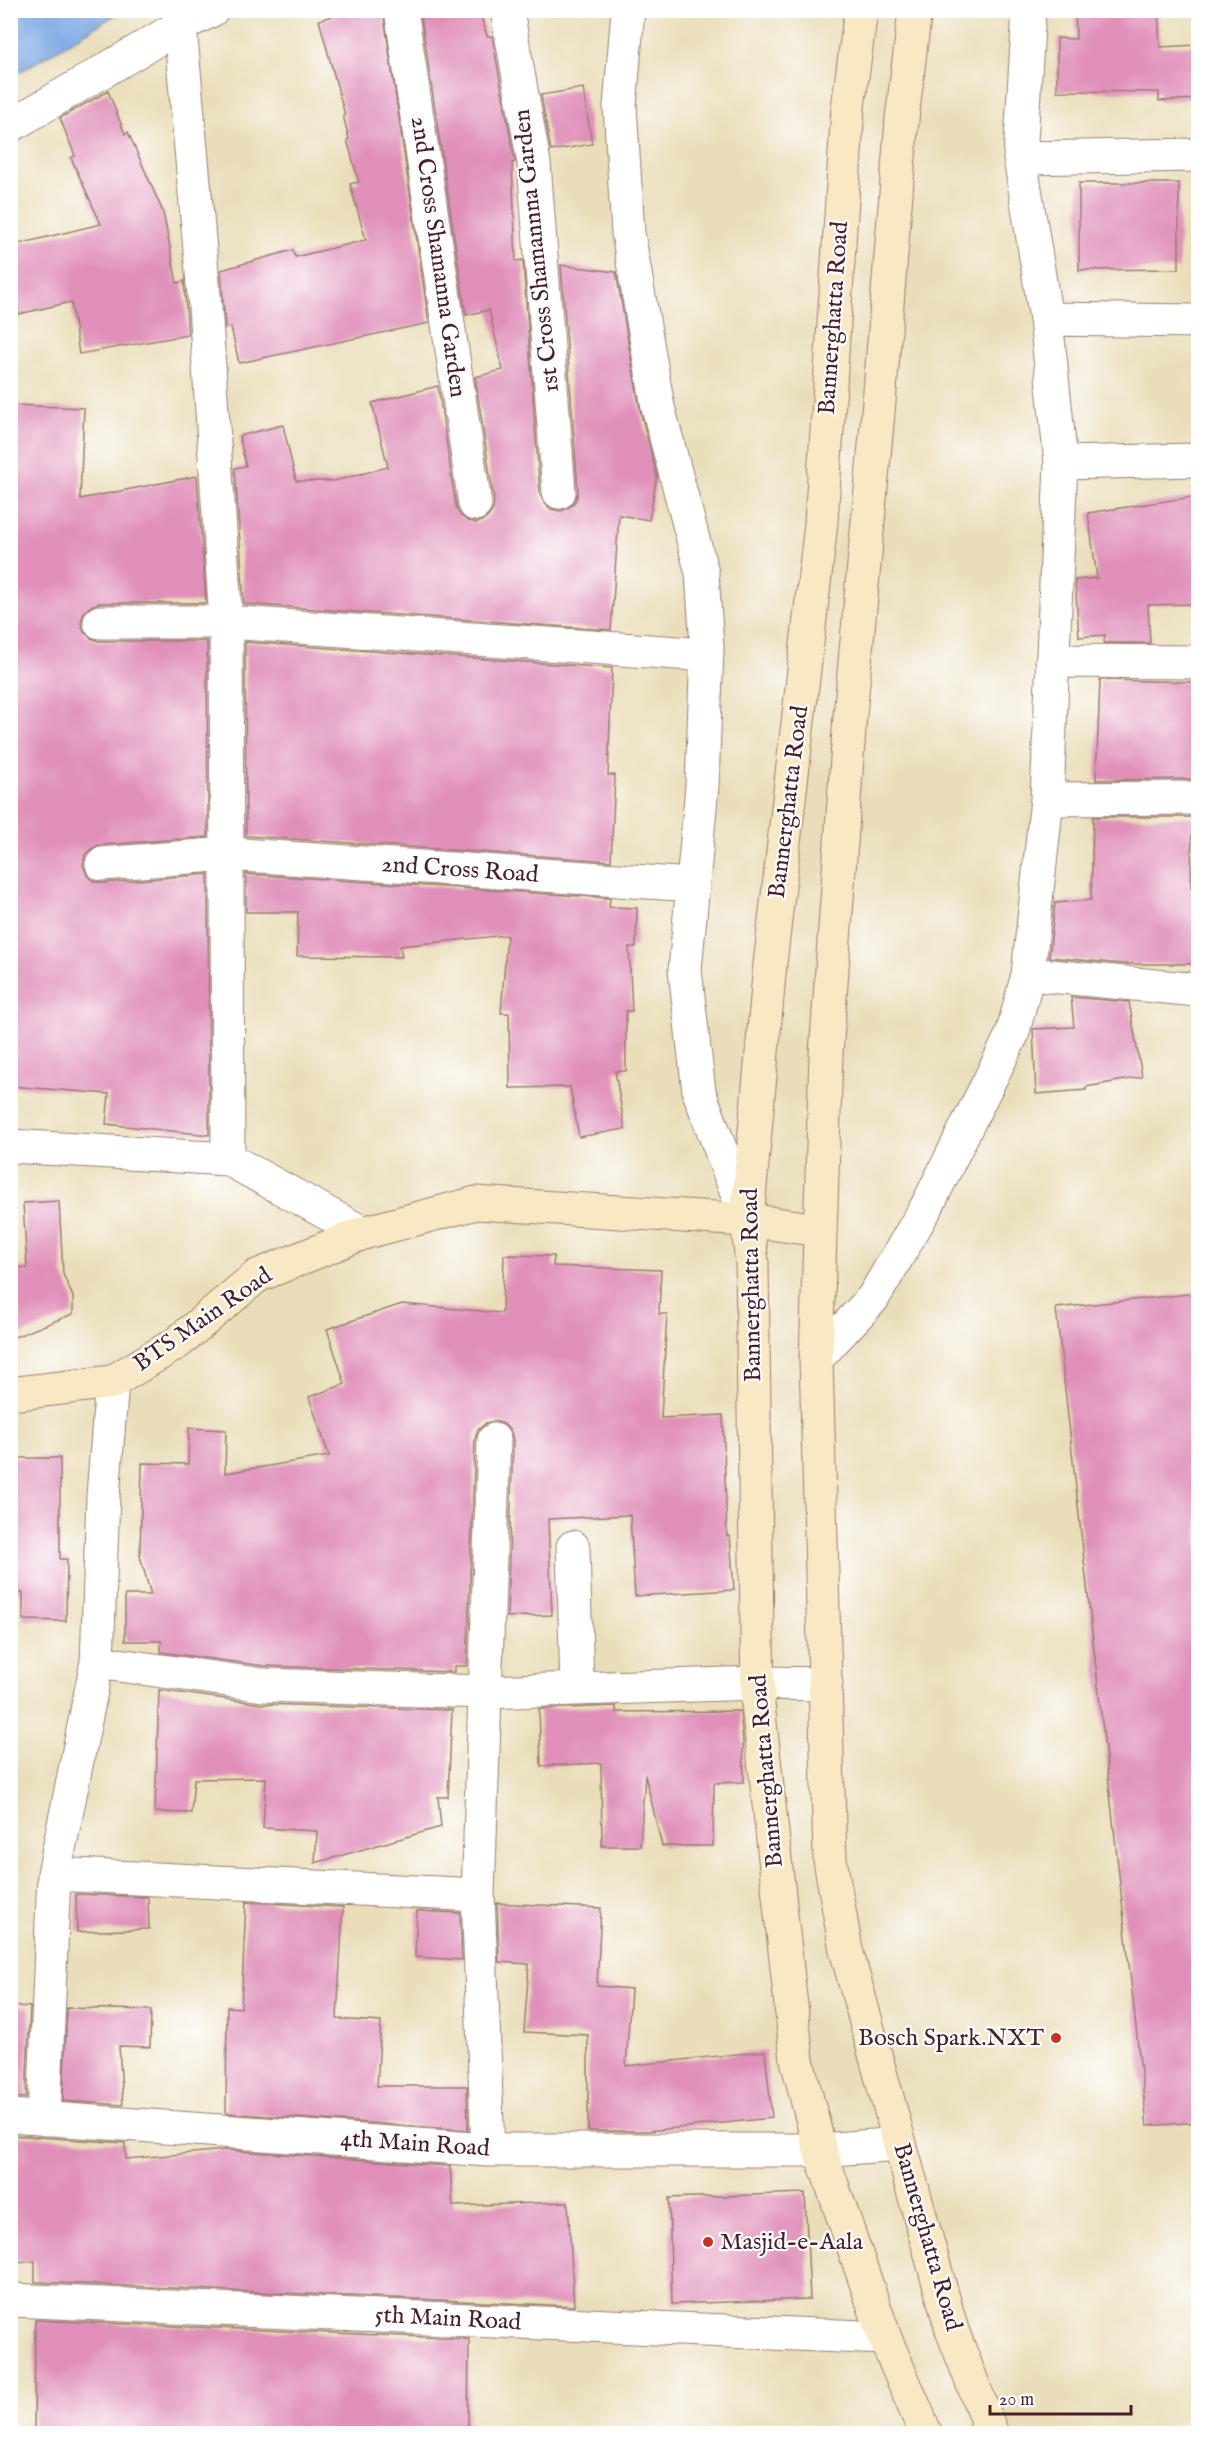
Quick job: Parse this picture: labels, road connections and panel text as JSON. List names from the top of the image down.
{
  "streets": {
    "main road": ["Bannerghatta Road", "BTS Main Road"],
    "street": [
      "1st Cross Shamannna Garden",
      "2nd Cross Shamanna Garden",
      "2nd Cross Road",
      "4th Main Road",
      "5th Main Road"
    ]
  },
  "crossings": [
    ["Bannerghatta Road", "BTS Main Road"],
    ["Bannerghatta Road", "4th Main Road"],
    ["Bannerghatta Road", "5th Main Road"]
  ],
  "places": ["Bosch Spark.NXT", "Masjid-e-Aala"],
  "scale_bar": "20 m"
}
